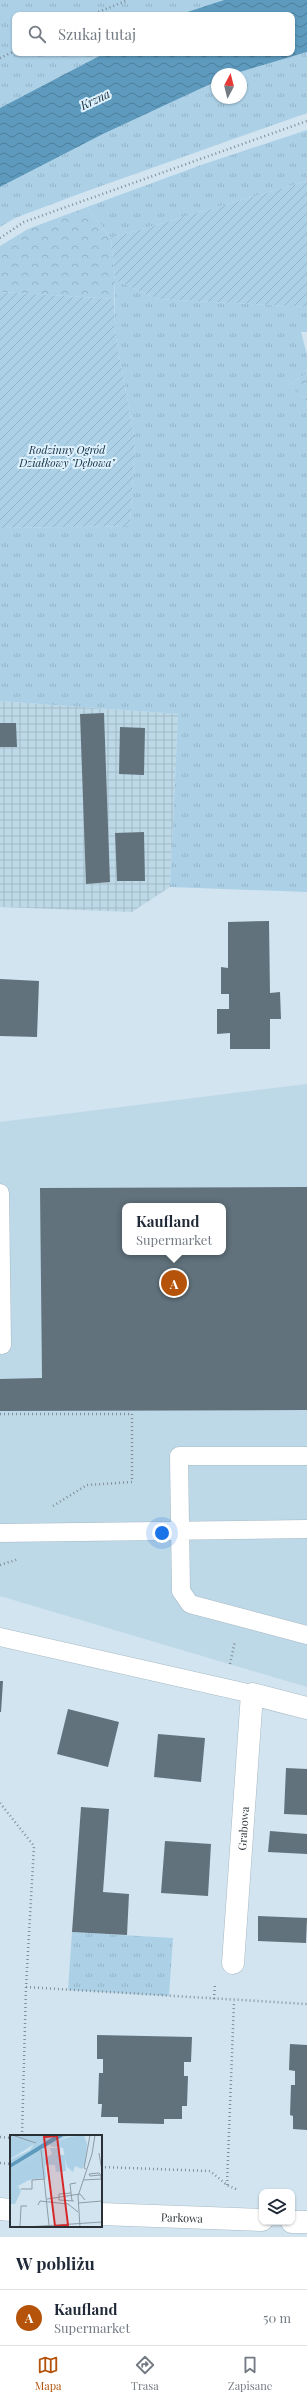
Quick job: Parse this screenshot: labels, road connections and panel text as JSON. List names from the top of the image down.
{
  "streets": {
    "street": ["Grabowa", "Parkowa"]
  },
  "water": ["Krzna"],
  "parks": ["Rodzinny Ogród Działkowy \"Dębowa\""],
  "north": "top",
  "page": {
    "search": "Szukaj tutaj",
    "popup": ["Kaufland", "Supermarket"],
    "pins": "A",
    "heading": "W pobliżu",
    "list": [
      {
        "mark": "A",
        "name": "Kaufland",
        "note": "Supermarket",
        "value": "50 m"
      }
    ],
    "nav": ["Mapa", "Trasa", "Zapisane"]
  }
}
